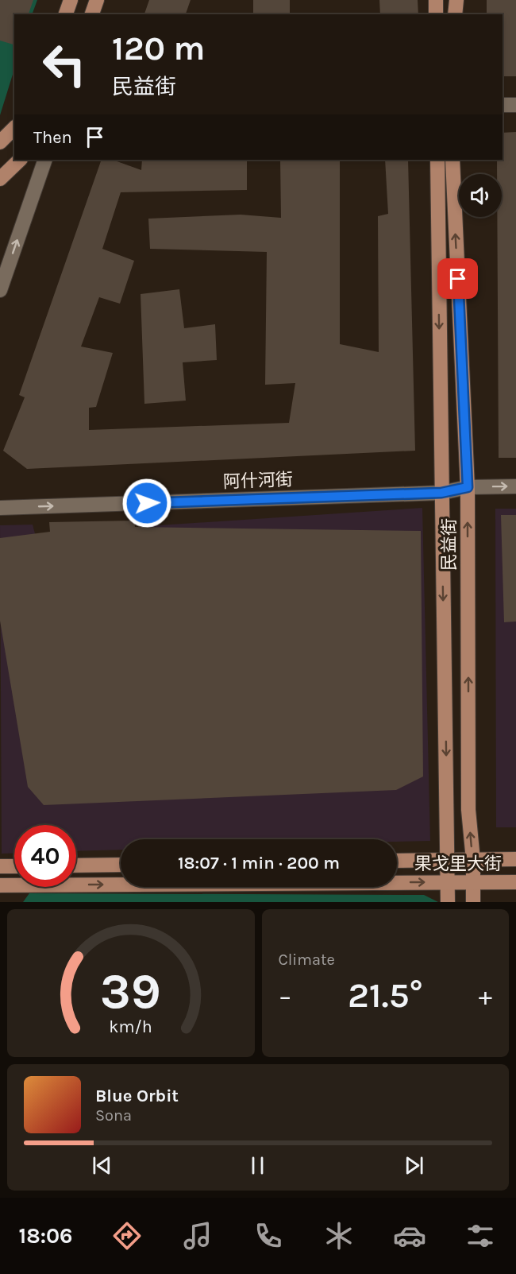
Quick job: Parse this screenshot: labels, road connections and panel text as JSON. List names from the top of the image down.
{
  "streets": {
    "main road": ["民益街", "果戈里大街"],
    "street": ["阿什河街"]
  },
  "crossings": [
    ["阿什河街", "民益街"],
    ["民益街", "果戈里大街"]
  ],
  "one_way": ["阿什河街", "果戈里大街"],
  "page": {
    "turn": ["120 m", "民益街"],
    "then": "Then",
    "limit": "40",
    "trip": "18:07 · 1 min · 200 m",
    "tile": "Climate",
    "heat": ["−", "21.5°", "+"],
    "song": ["Blue Orbit", "Sona"],
    "tabs": "18:06",
    "gauge": ["39", "km/h"]
  }
}
